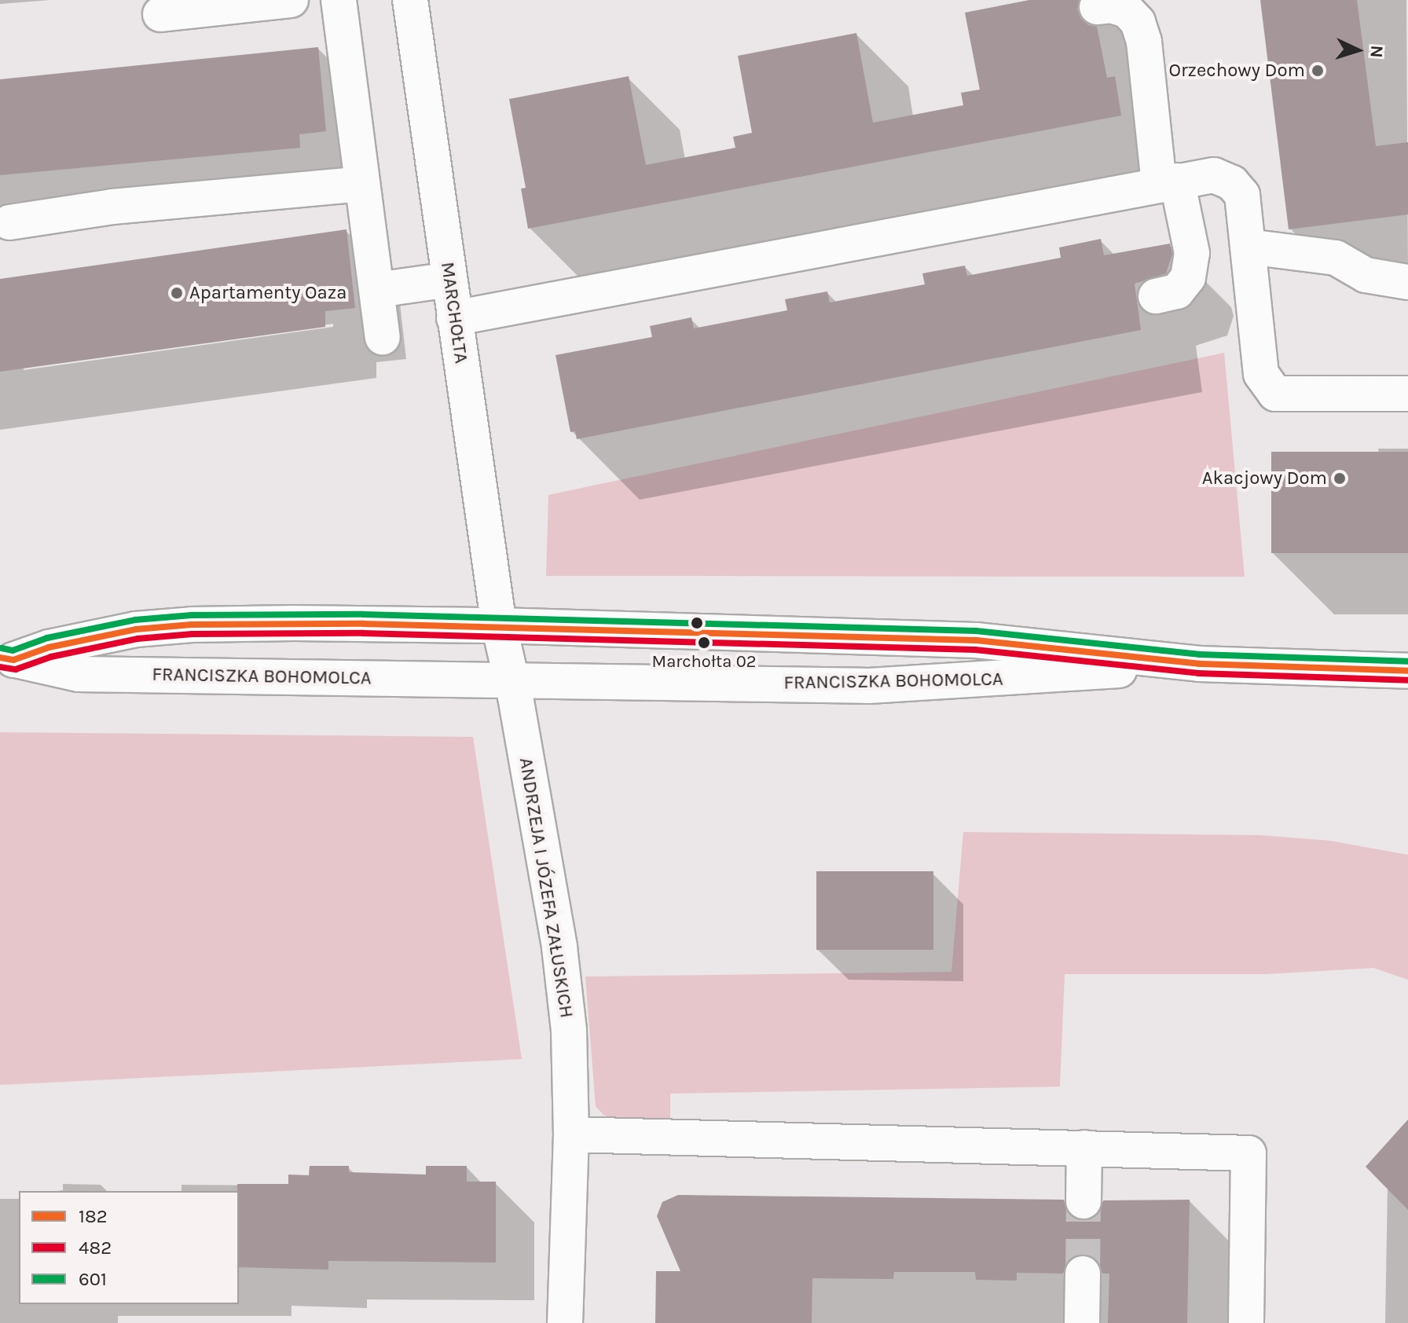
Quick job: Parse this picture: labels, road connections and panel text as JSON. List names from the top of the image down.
{
  "streets": {
    "street": ["MARCHOŁTA", "FRANCISZKA BOHOMOLCA", "ANDRZEJA I JÓZEFA ZAŁUSKICH"]
  },
  "crossings": [
    ["MARCHOŁTA", "FRANCISZKA BOHOMOLCA"],
    ["FRANCISZKA BOHOMOLCA", "ANDRZEJA I JÓZEFA ZAŁUSKICH"]
  ],
  "places": [
    "Orzechowy Dom",
    "Apartamenty Oaza",
    "Akacjowy Dom",
    "Marchołta 02"
  ],
  "lines": ["transit line 601", "transit line 182", "transit line 482"],
  "legend": ["182", "482", "601"],
  "north": "right"
}
